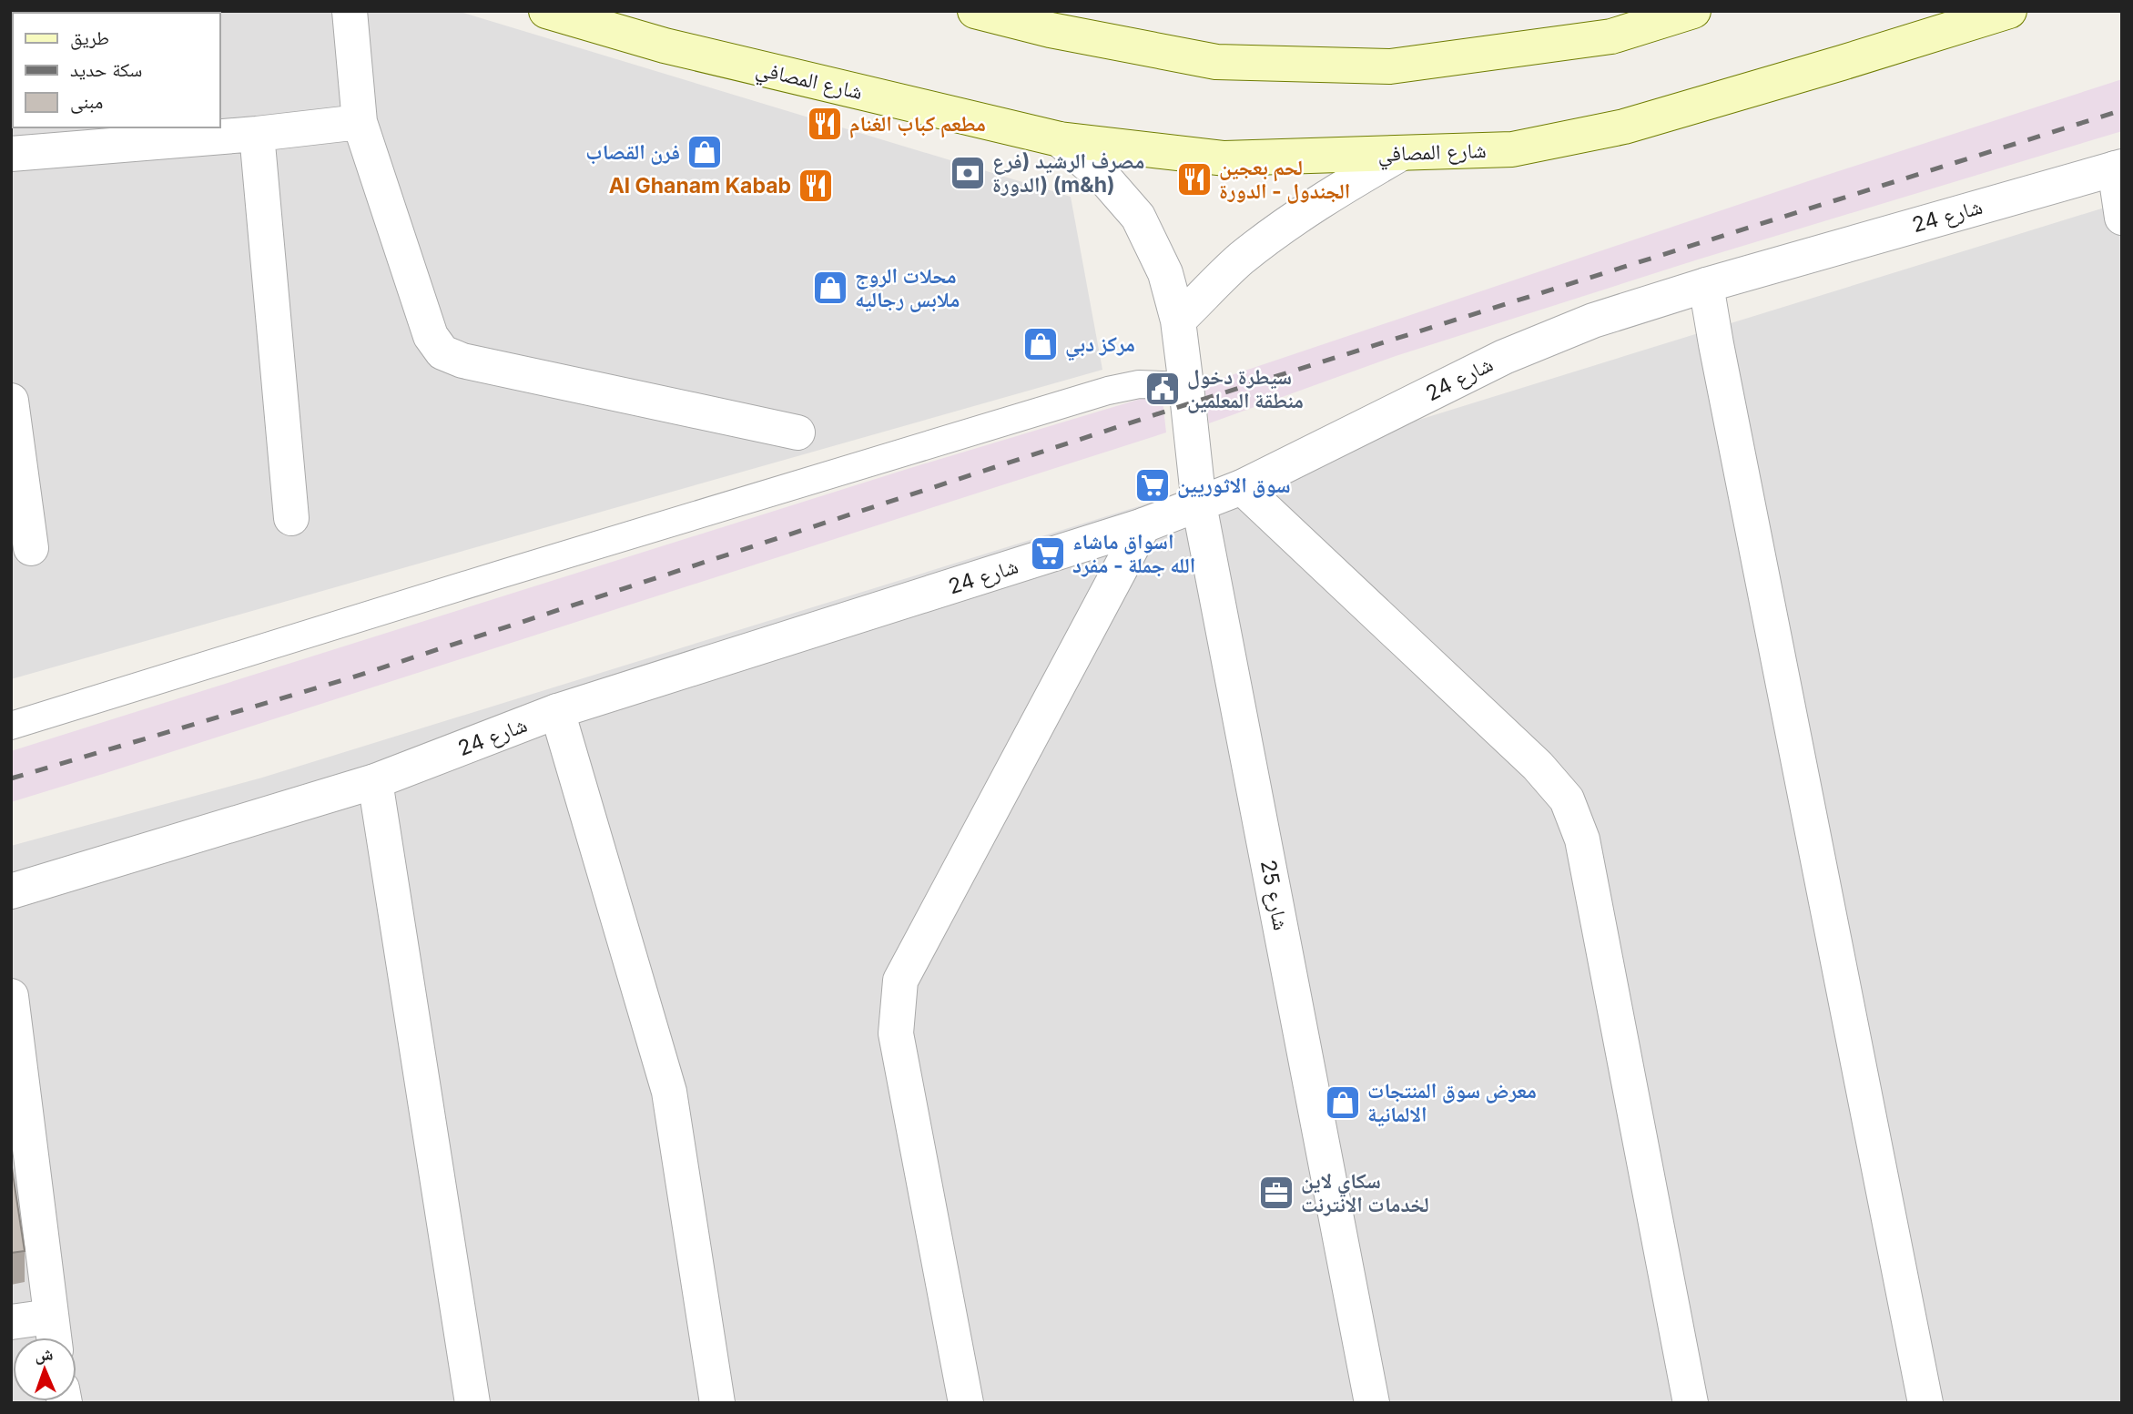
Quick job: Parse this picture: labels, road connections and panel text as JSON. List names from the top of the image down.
{
  "streets": {
    "main road": ["شارع المصافي"],
    "street": ["شارع 24", "شارع 25"]
  },
  "crossings": [
    ["شارع المصافي", "شارع 25"],
    ["شارع 24", "شارع 25"]
  ],
  "places": {
    "restaurant": ["مطعم كباب الغنام", "لحم بعجين الجندول - الدورة", "Al Ghanam Kabab"],
    "shop": [
      "فرن القصاب",
      "محلات الروج ملابس رجاليه",
      "مركز دبي",
      "معرض سوق المنتجات الالمانية"
    ],
    "bank": ["مصرف الرشيد (فرع الدورة) (m&h)"],
    "public building": ["سيطرة دخول منطقة المعلمين"],
    "supermarket": ["سوق الاثوريين", "اسواق ماشاء الله جملة - مفرد"],
    "office": ["سكاي لاين لخدمات الانترنت"]
  },
  "legend": ["طريق", "سكة حديد", "مبنى"],
  "north": "top"
}
